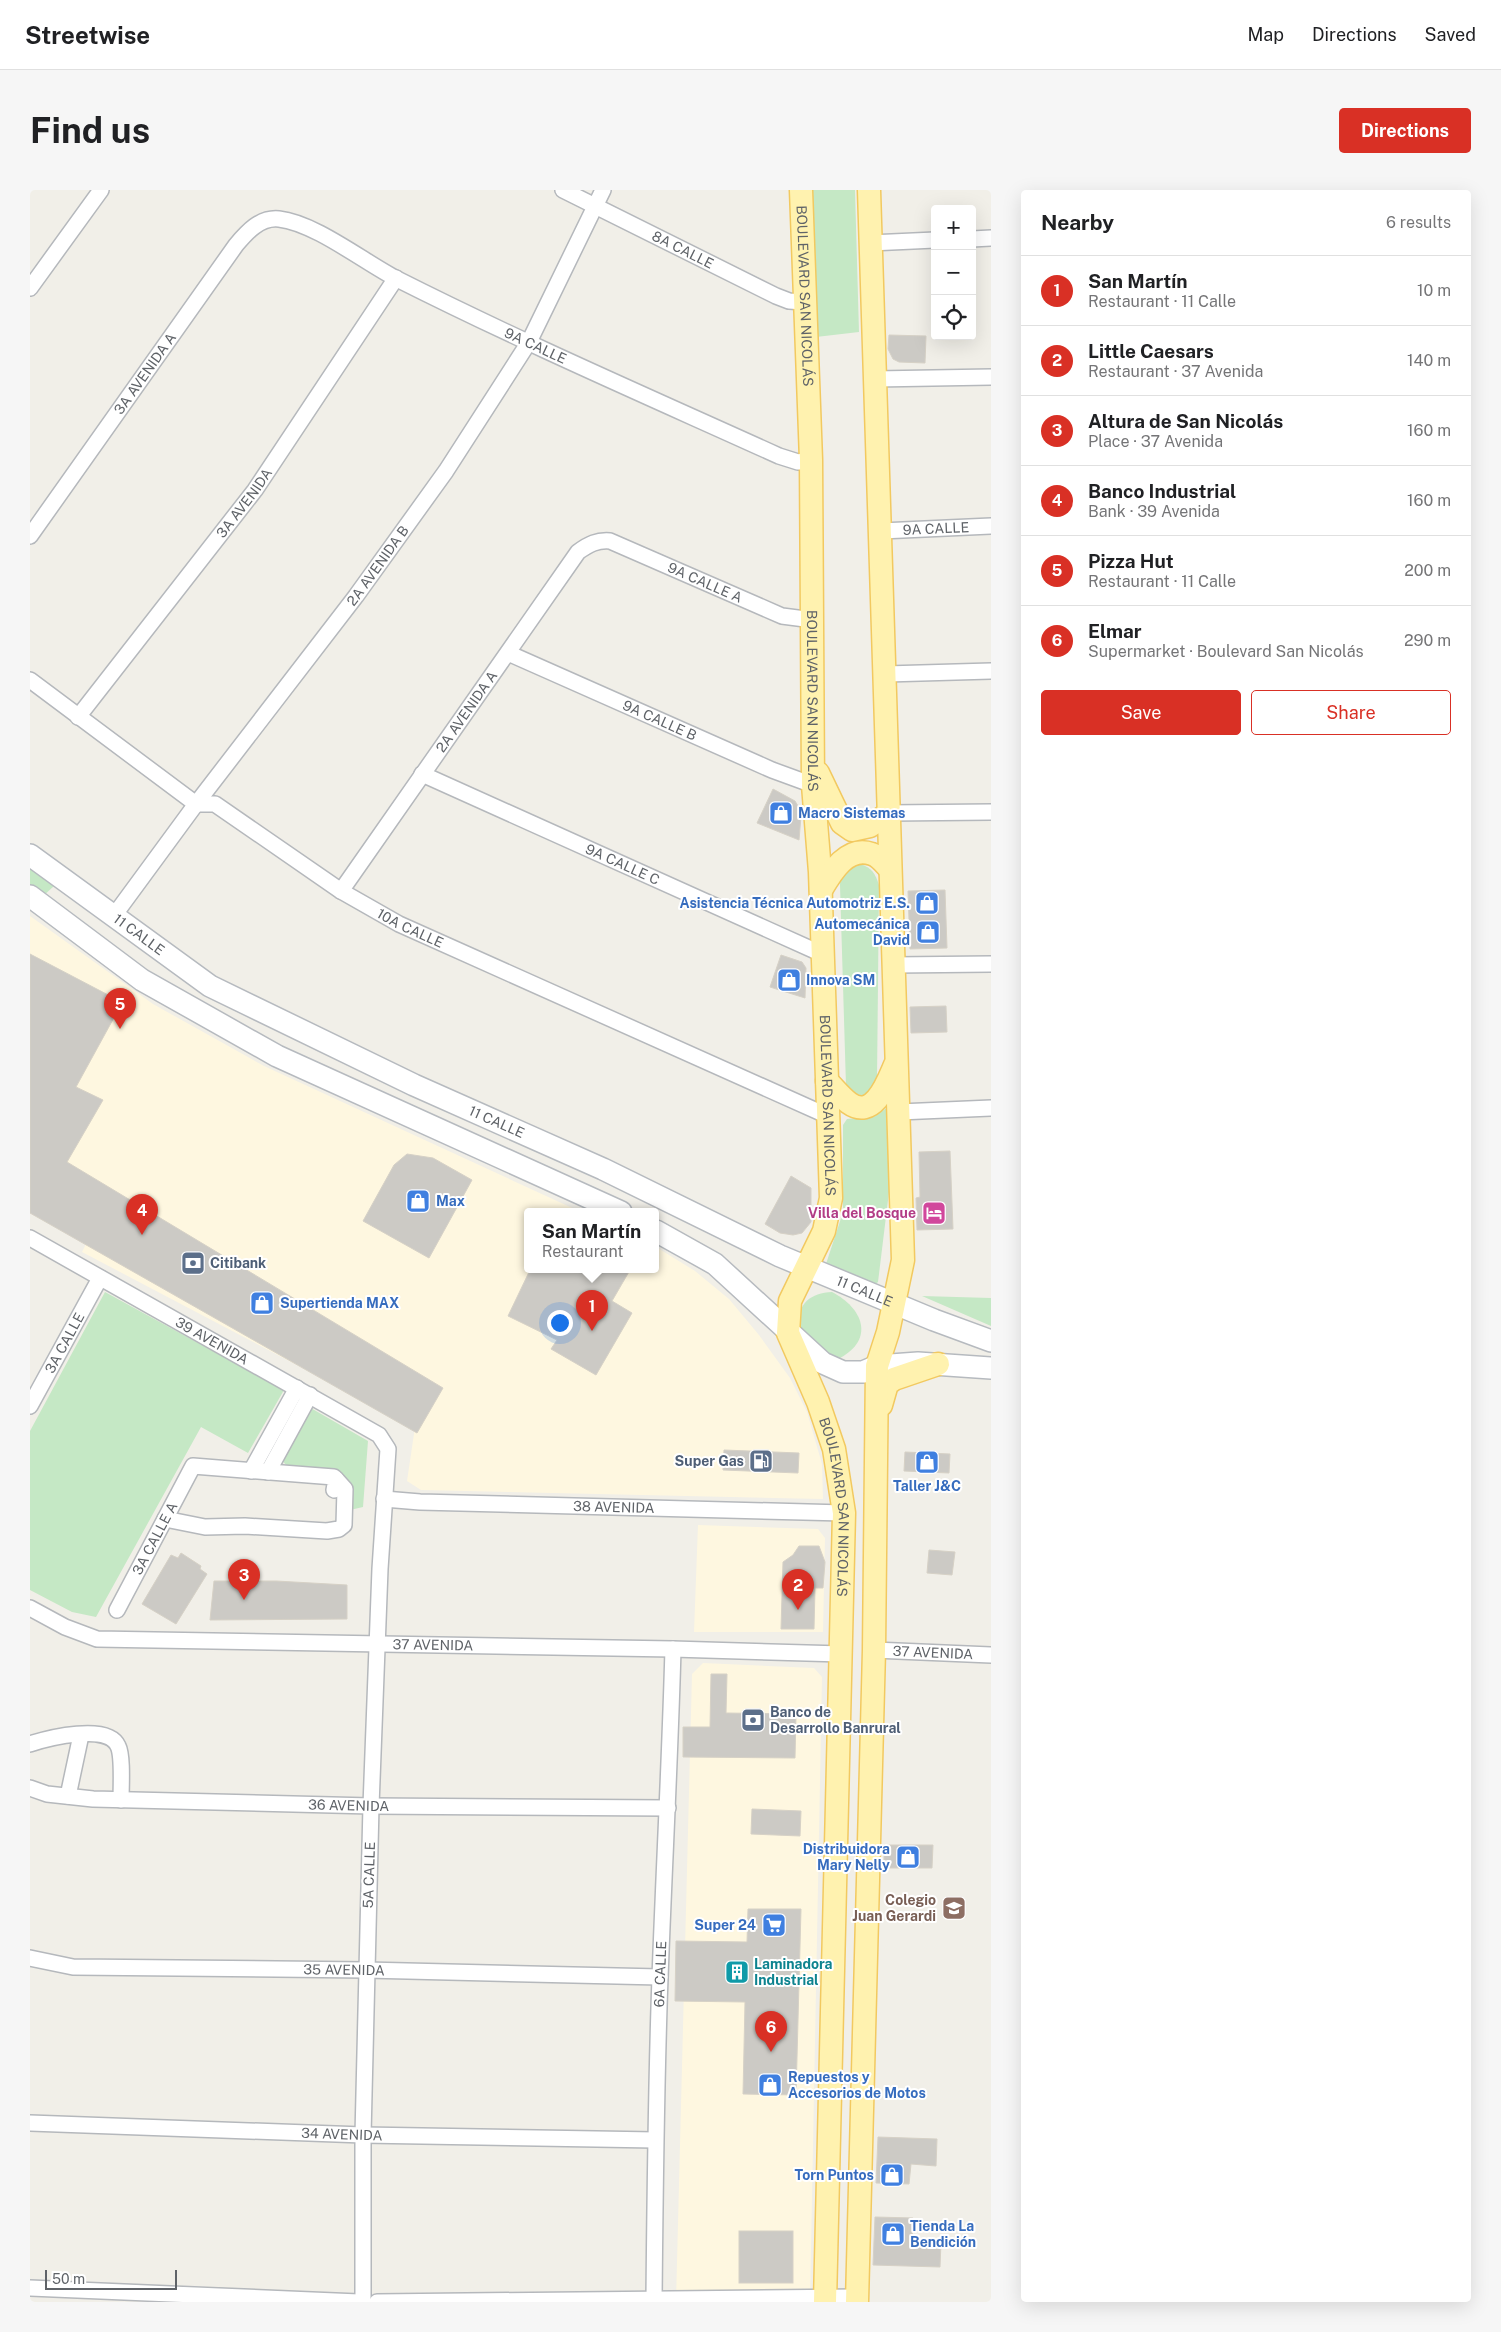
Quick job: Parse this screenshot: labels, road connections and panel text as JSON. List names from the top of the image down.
{
  "streets": {
    "main road": ["BOULEVARD SAN NICOLÁS", "11 CALLE"],
    "street": [
      "8A CALLE",
      "9A CALLE",
      "3A AVENIDA A",
      "3A AVENIDA",
      "2A AVENIDA B",
      "9A CALLE A",
      "2A AVENIDA A",
      "9A CALLE B",
      "9A CALLE C",
      "10A CALLE",
      "39 AVENIDA",
      "3A CALLE",
      "38 AVENIDA",
      "3A CALLE A",
      "37 AVENIDA",
      "36 AVENIDA",
      "5A CALLE",
      "35 AVENIDA",
      "6A CALLE",
      "34 AVENIDA"
    ]
  },
  "crossings": [
    ["8A CALLE", "BOULEVARD SAN NICOLÁS"],
    ["8A CALLE", "2A AVENIDA B"],
    ["BOULEVARD SAN NICOLÁS", "9A CALLE"],
    ["BOULEVARD SAN NICOLÁS", "9A CALLE A"],
    ["BOULEVARD SAN NICOLÁS", "9A CALLE B"],
    ["BOULEVARD SAN NICOLÁS", "9A CALLE C"],
    ["BOULEVARD SAN NICOLÁS", "10A CALLE"],
    ["BOULEVARD SAN NICOLÁS", "11 CALLE"],
    ["BOULEVARD SAN NICOLÁS", "38 AVENIDA"],
    ["BOULEVARD SAN NICOLÁS", "37 AVENIDA"],
    ["9A CALLE", "3A AVENIDA A"],
    ["9A CALLE", "3A AVENIDA"],
    ["9A CALLE", "2A AVENIDA B"],
    ["3A AVENIDA", "10A CALLE"],
    ["2A AVENIDA B", "10A CALLE"],
    ["2A AVENIDA B", "11 CALLE"],
    ["9A CALLE A", "2A AVENIDA A"],
    ["2A AVENIDA A", "9A CALLE B"],
    ["2A AVENIDA A", "9A CALLE C"],
    ["2A AVENIDA A", "10A CALLE"],
    ["39 AVENIDA", "3A CALLE"],
    ["39 AVENIDA", "5A CALLE"],
    ["38 AVENIDA", "5A CALLE"],
    ["37 AVENIDA", "5A CALLE"],
    ["37 AVENIDA", "6A CALLE"],
    ["36 AVENIDA", "5A CALLE"],
    ["36 AVENIDA", "6A CALLE"],
    ["5A CALLE", "35 AVENIDA"],
    ["5A CALLE", "34 AVENIDA"],
    ["35 AVENIDA", "6A CALLE"],
    ["6A CALLE", "34 AVENIDA"]
  ],
  "places": {
    "shop": [
      "Macro Sistemas",
      "Asistencia Técnica Automotriz E.S.",
      "Automecánica David",
      "Innova SM",
      "Max",
      "Supertienda MAX",
      "Taller J&C",
      "Distribuidora Mary Nelly",
      "Repuestos y Accesorios de Motos",
      "Torn Puntos",
      "Tienda La Bendición"
    ],
    "hotel": ["Villa del Bosque"],
    "bank": ["Citibank", "Banco de Desarrollo Banrural"],
    "fuel station": ["Super Gas"],
    "school or university": ["Colegio Juan Gerardi"],
    "supermarket": ["Super 24"],
    "building": ["Laminadora Industrial"]
  },
  "scale_bar": "50 m",
  "page": {
    "header": "Streetwise",
    "nav": ["Map", "Directions", "Saved"],
    "buttons": [
      "Directions",
      ["Save", "Share"]
    ],
    "title": "Find us",
    "heading": ["Nearby", "6 results"],
    "map_buttons": ["+", "−"],
    "list": [
      {
        "mark": "1",
        "name": "San Martín",
        "note": "Restaurant · 11 Calle",
        "value": "10 m"
      },
      {
        "mark": "2",
        "name": "Little Caesars",
        "note": "Restaurant · 37 Avenida",
        "value": "140 m"
      },
      {
        "mark": "3",
        "name": "Altura de San Nicolás",
        "note": "Place · 37 Avenida",
        "value": "160 m"
      },
      {
        "mark": "4",
        "name": "Banco Industrial",
        "note": "Bank · 39 Avenida",
        "value": "160 m"
      },
      {
        "mark": "5",
        "name": "Pizza Hut",
        "note": "Restaurant · 11 Calle",
        "value": "200 m"
      },
      {
        "mark": "6",
        "name": "Elmar",
        "note": "Supermarket · Boulevard San Nicolás",
        "value": "290 m"
      }
    ],
    "pins": [
      "5",
      "4",
      "1",
      "3",
      "2",
      "6"
    ],
    "popup": ["San Martín", "Restaurant"],
    "scale": "50 m"
  }
}
